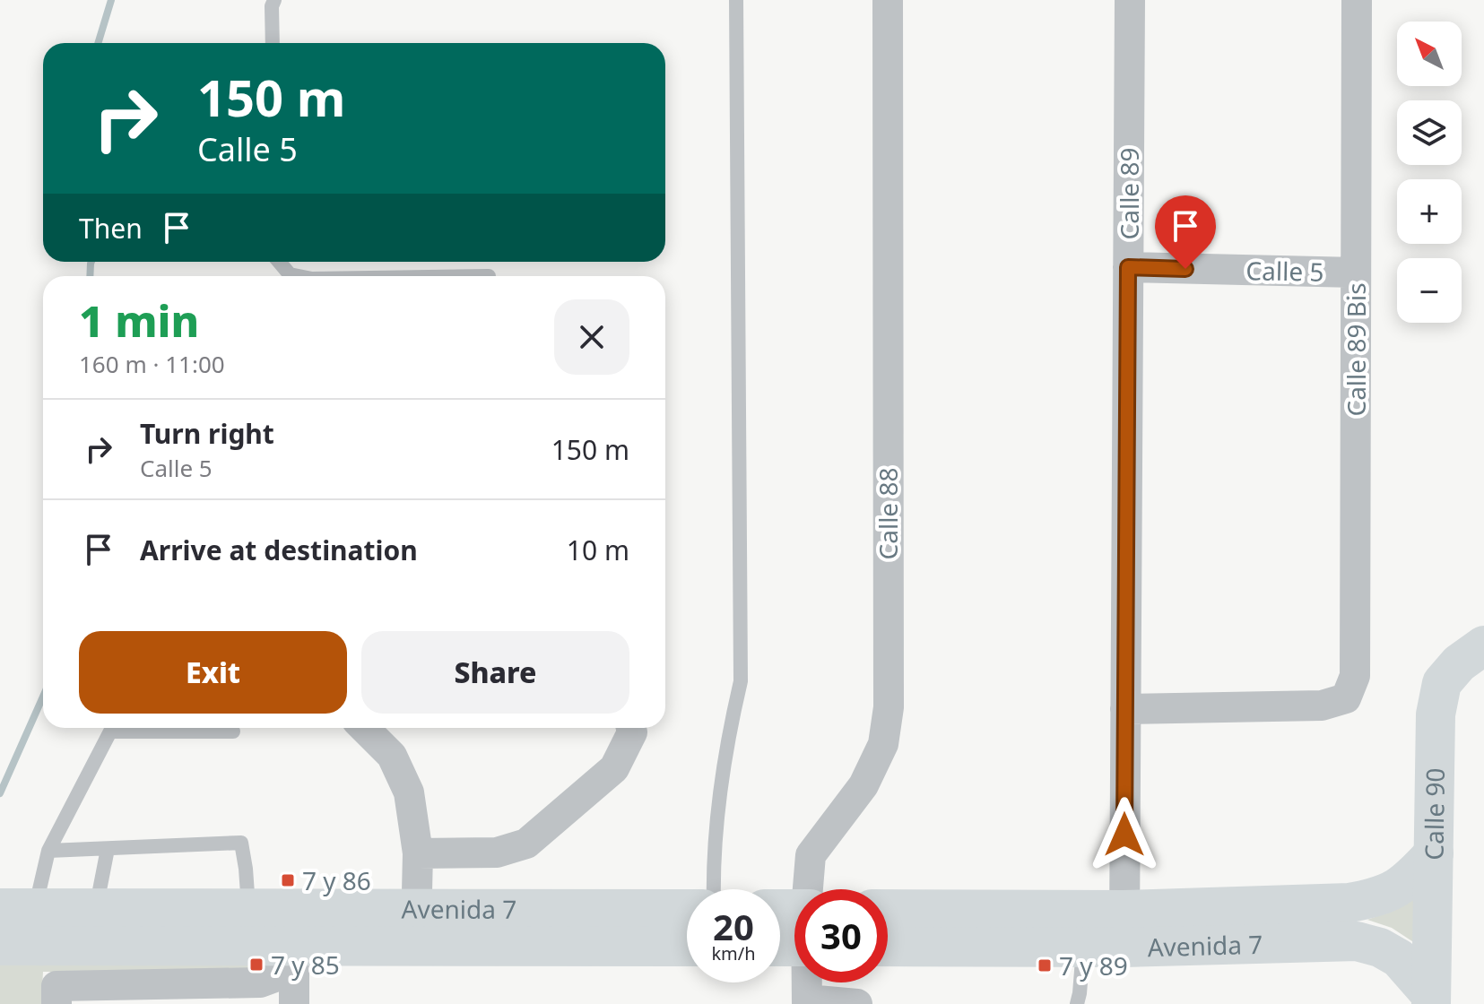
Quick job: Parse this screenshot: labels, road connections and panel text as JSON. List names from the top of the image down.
{
  "streets": {
    "main road": ["Calle 90", "Avenida 7"],
    "street": [
      "Calle 89",
      "Calle 5",
      "Calle 89 Bis",
      "Calle 88"
    ]
  },
  "crossings": [
    ["Calle 89", "Calle 5"],
    ["Calle 89", "Calle 89 Bis"],
    ["Calle 89", "Avenida 7"],
    ["Calle 5", "Calle 89 Bis"],
    ["Calle 90", "Avenida 7"]
  ],
  "places": {
    "transit": ["7 y 86", "7 y 85", "7 y 89"]
  },
  "north": "top left",
  "page": {
    "map_buttons": ["+", "−"],
    "turn": ["150 m", "Calle 5"],
    "then": "Then",
    "heading": ["1 min", "160 m · 11:00"],
    "list": [
      {
        "name": "Turn right",
        "note": "Calle 5",
        "value": "150 m"
      },
      {
        "name": "Arrive at destination",
        "value": "10 m"
      }
    ],
    "buttons": ["Exit", "Share"],
    "speed": "20 km/h",
    "limit": "30"
  }
}
